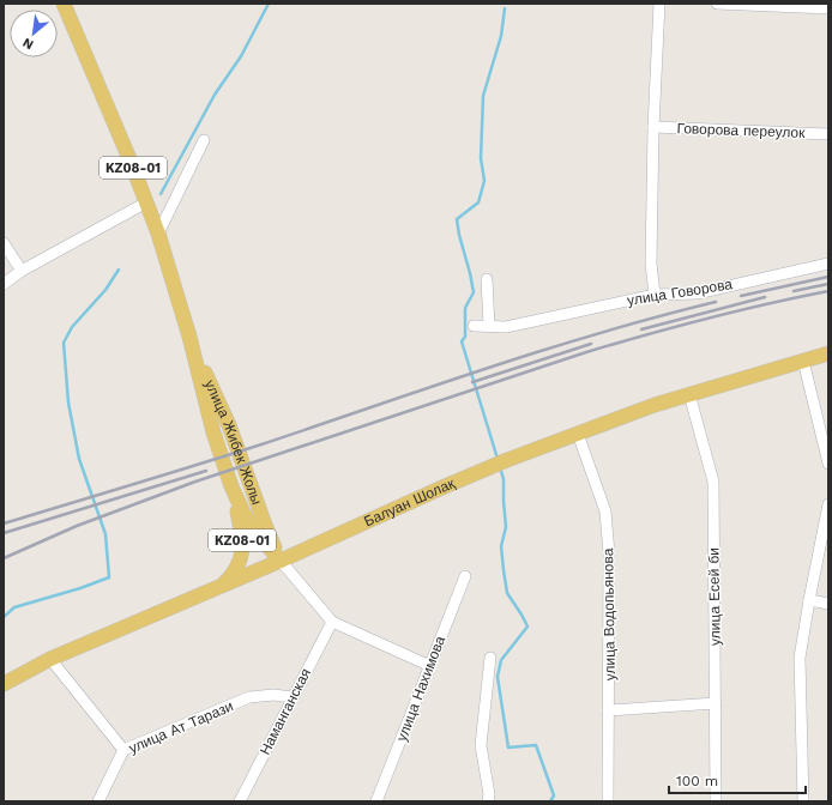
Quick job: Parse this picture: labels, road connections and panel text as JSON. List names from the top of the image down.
{
  "streets": {
    "main road": ["KZ08-01", "улица Жибек Жолы", "Балуан Шолақ"],
    "street": [
      "Говорова переулок",
      "улица Говорова",
      "улица Есей би",
      "улица Водопьянова",
      "улица Нахимова",
      "Наманганская",
      "улица Ат Тарази"
    ]
  },
  "crossings": [
    ["KZ08-01", "улица Жибек Жолы"],
    ["KZ08-01", "Балуан Шолақ"],
    ["улица Жибек Жолы", "Балуан Шолақ"],
    ["Балуан Шолақ", "улица Есей би"],
    ["Балуан Шолақ", "улица Водопьянова"],
    ["Наманганская", "улица Ат Тарази"]
  ],
  "scale_bar": "100 m",
  "north": "bottom left"
}
